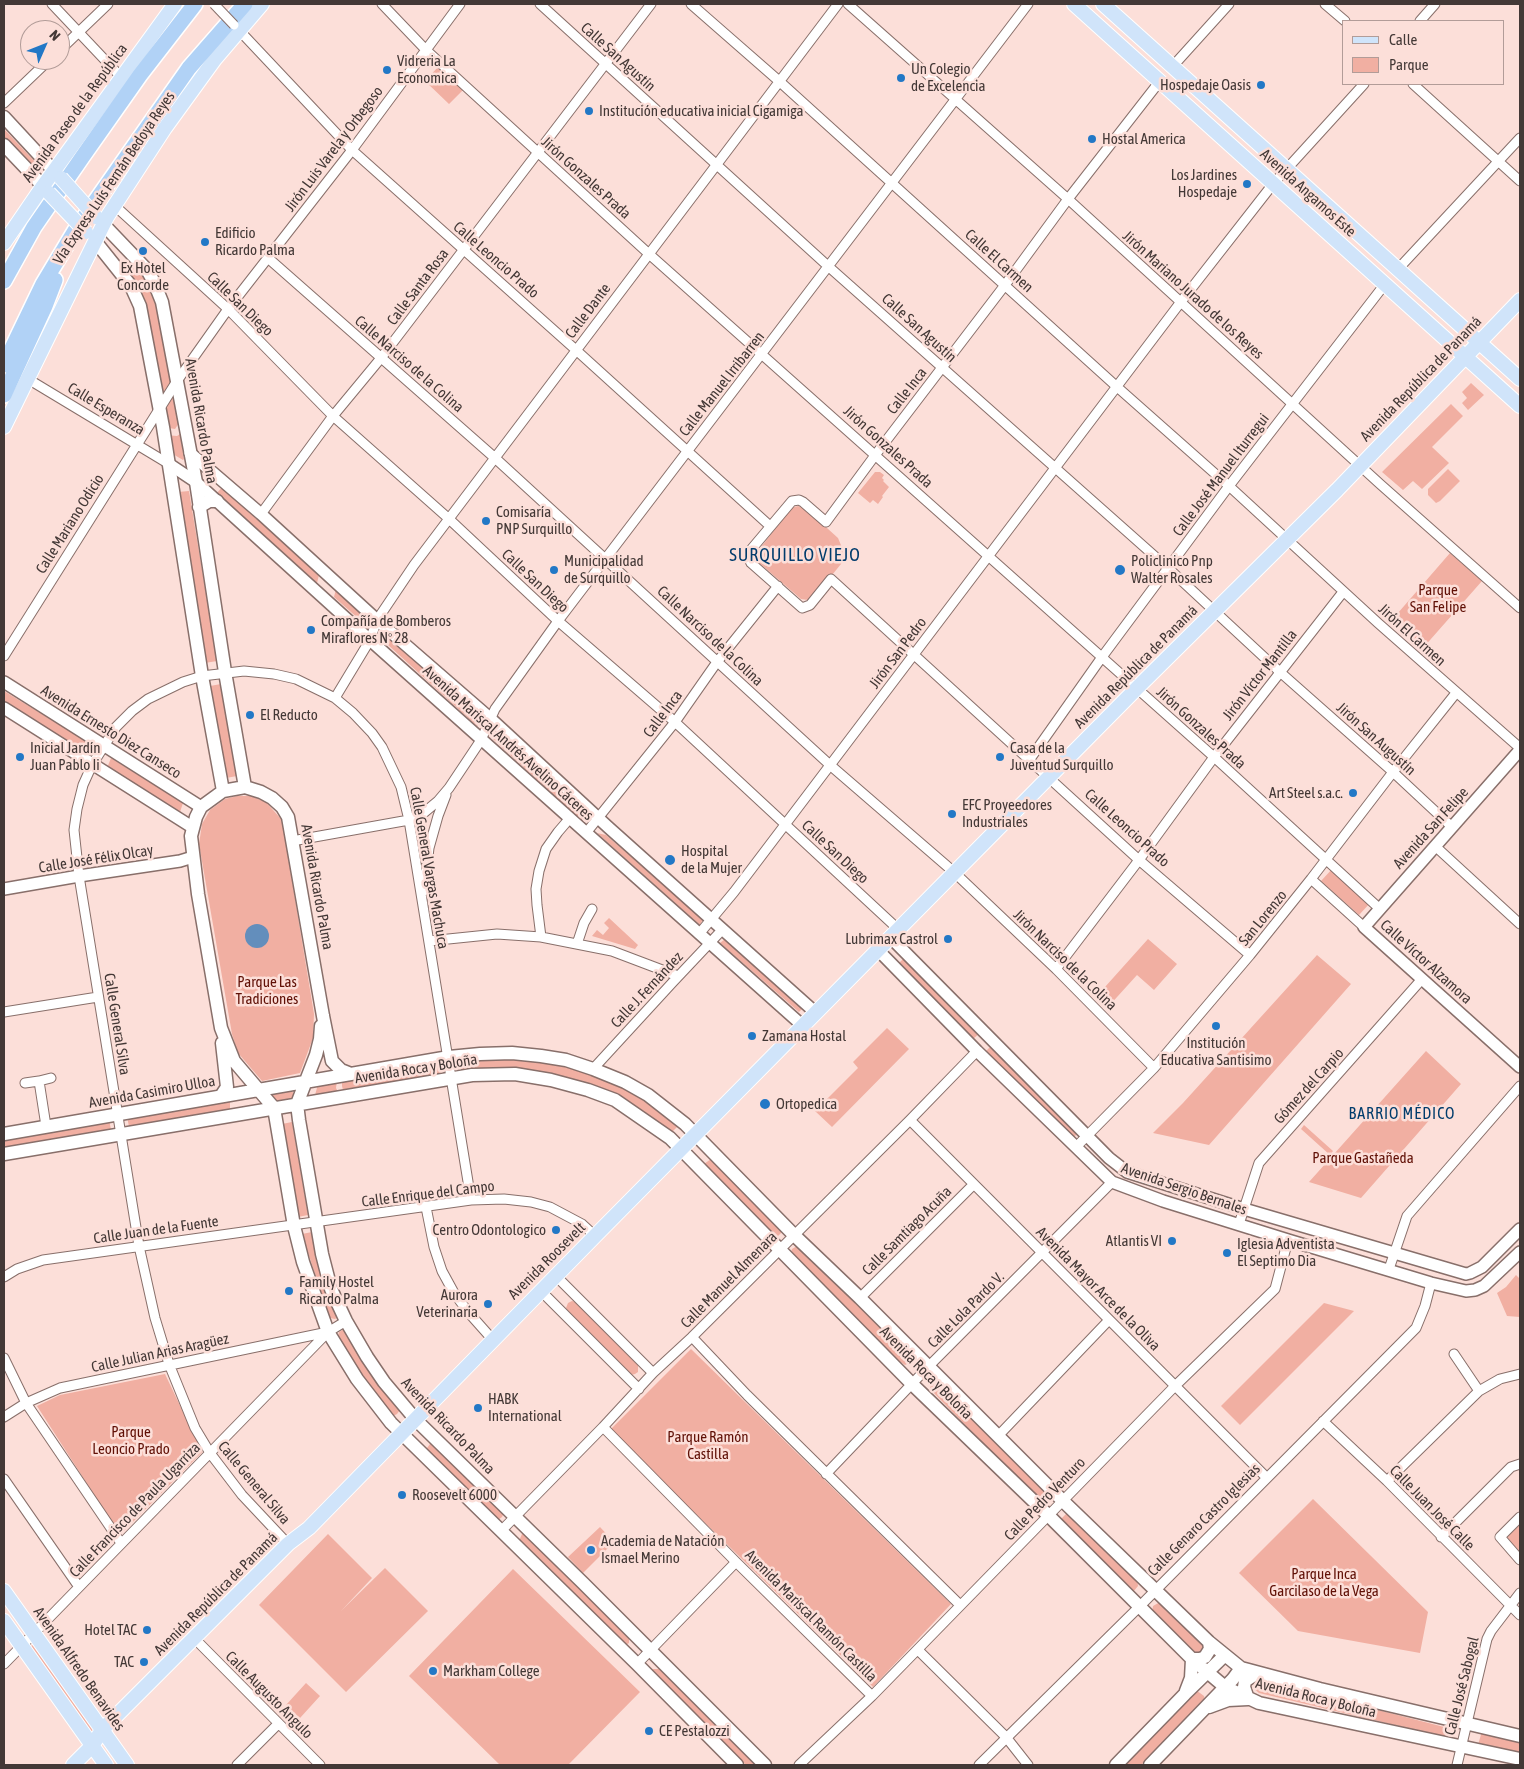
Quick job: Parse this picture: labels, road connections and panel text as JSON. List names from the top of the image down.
{
  "streets": {
    "highway": ["Vía Expresa Luis Fernán Bedoya Reyes"],
    "main road": [
      "Avenida Paseo de la República",
      "Avenida Angamos Este",
      "Avenida República de Panamá",
      "Avenida Ricardo Palma",
      "Avenida Roca y Boloña",
      "Avenida Casimiro Ulloa",
      "Avenida Roosevelt",
      "Avenida Alfredo Benavides"
    ],
    "street": [
      "Calle San Agustín",
      "Jirón Luis Varela y Orbegoso",
      "Jirón Gonzales Prada",
      "Calle Leoncio Prado",
      "Calle El Carmen",
      "Calle Santa Rosa",
      "Jirón Mariano Jurado de los Reyes",
      "Calle San Diego",
      "Calle Dante",
      "Calle Narciso de la Colina",
      "Calle Manuel Irribarren",
      "Calle Inca",
      "Calle Esperanza",
      "Calle José Manuel Iturregui",
      "Calle Mariano Odicio",
      "Jirón El Carmen",
      "Jirón San Pedro",
      "Jirón Víctor Mantilla",
      "Avenida Ernesto Diez Canseco",
      "Jirón San Augustín",
      "Avenida Mariscal Andrés Avelino Cáceres",
      "Avenida San Felipe",
      "Calle José Félix Olcay",
      "Calle General Vargas Machuca",
      "San Lorenzo",
      "Jirón Narciso de la Colina",
      "Calle Víctor Alzamora",
      "Calle J. Fernández",
      "Calle General Silva",
      "Gómez del Carpio",
      "Avenida Sergio Bernales",
      "Calle Enrique del Campo",
      "Calle Juan de la Fuente",
      "Calle Samtiago Acuña",
      "Calle Manuel Almenara",
      "Avenida Mayor Arce de la Oliva",
      "Calle Lola Pardo V.",
      "Calle Julian Arias Aragüez",
      "Calle Pedro Venturo",
      "Calle Juan José Calle",
      "Calle Francisco de Paula Ugarriza",
      "Calle Genaro Castro Iglesias",
      "Avenida Mariscal Ramón Castilla",
      "Calle José Sabogal",
      "Calle Augusto Angulo"
    ]
  },
  "crossings": [
    ["Calle San Agustín", "Calle Santa Rosa"],
    ["Calle San Agustín", "Calle Dante"],
    ["Calle San Agustín", "Avenida República de Panamá"],
    ["Calle San Agustín", "Calle Manuel Irribarren"],
    ["Calle San Agustín", "Calle Inca"],
    ["Calle San Agustín", "Calle José Manuel Iturregui"],
    ["Calle San Agustín", "Jirón San Pedro"],
    ["Calle San Agustín", "Jirón Víctor Mantilla"],
    ["Calle San Agustín", "Jirón San Augustín"],
    ["Avenida Paseo de la República", "Avenida Ricardo Palma"],
    ["Jirón Luis Varela y Orbegoso", "Jirón Gonzales Prada"],
    ["Jirón Luis Varela y Orbegoso", "Calle Leoncio Prado"],
    ["Jirón Luis Varela y Orbegoso", "Calle San Diego"],
    ["Jirón Luis Varela y Orbegoso", "Calle Narciso de la Colina"],
    ["Jirón Luis Varela y Orbegoso", "Avenida Ricardo Palma"],
    ["Jirón Luis Varela y Orbegoso", "Calle Mariano Odicio"],
    ["Jirón Gonzales Prada", "Calle Santa Rosa"],
    ["Jirón Gonzales Prada", "Calle Dante"],
    ["Jirón Gonzales Prada", "Avenida República de Panamá"],
    ["Jirón Gonzales Prada", "Calle Manuel Irribarren"],
    ["Jirón Gonzales Prada", "Calle Inca"],
    ["Jirón Gonzales Prada", "Calle José Manuel Iturregui"],
    ["Jirón Gonzales Prada", "Jirón San Pedro"],
    ["Jirón Gonzales Prada", "Jirón Víctor Mantilla"],
    ["Jirón Gonzales Prada", "Avenida San Felipe"],
    ["Jirón Gonzales Prada", "San Lorenzo"],
    ["Avenida Angamos Este", "Avenida República de Panamá"],
    ["Avenida Angamos Este", "Calle Inca"],
    ["Avenida Angamos Este", "Calle José Manuel Iturregui"],
    ["Avenida Angamos Este", "Jirón San Pedro"],
    ["Calle Leoncio Prado", "Calle Santa Rosa"],
    ["Calle Leoncio Prado", "Calle Dante"],
    ["Calle Leoncio Prado", "Avenida República de Panamá"],
    ["Calle Leoncio Prado", "Calle Manuel Irribarren"],
    ["Calle Leoncio Prado", "Calle Inca"],
    ["Calle Leoncio Prado", "Calle José Manuel Iturregui"],
    ["Calle Leoncio Prado", "Jirón San Pedro"],
    ["Calle Leoncio Prado", "Jirón Víctor Mantilla"],
    ["Calle Leoncio Prado", "San Lorenzo"],
    ["Calle El Carmen", "Calle Dante"],
    ["Calle El Carmen", "Avenida República de Panamá"],
    ["Calle El Carmen", "Calle Manuel Irribarren"],
    ["Calle El Carmen", "Calle Inca"],
    ["Calle El Carmen", "Calle José Manuel Iturregui"],
    ["Calle El Carmen", "Jirón El Carmen"],
    ["Calle El Carmen", "Jirón San Pedro"],
    ["Calle Santa Rosa", "Calle San Diego"],
    ["Calle Santa Rosa", "Calle Narciso de la Colina"],
    ["Calle Santa Rosa", "Avenida Mariscal Andrés Avelino Cáceres"],
    ["Jirón Mariano Jurado de los Reyes", "Avenida República de Panamá"],
    ["Jirón Mariano Jurado de los Reyes", "Calle Manuel Irribarren"],
    ["Jirón Mariano Jurado de los Reyes", "Calle Inca"],
    ["Jirón Mariano Jurado de los Reyes", "Calle José Manuel Iturregui"],
    ["Jirón Mariano Jurado de los Reyes", "Jirón San Pedro"],
    ["Calle San Diego", "Calle Dante"],
    ["Calle San Diego", "Avenida República de Panamá"],
    ["Calle San Diego", "Calle Manuel Irribarren"],
    ["Calle San Diego", "Calle Inca"],
    ["Calle San Diego", "Jirón San Pedro"],
    ["Calle San Diego", "Avenida Sergio Bernales"],
    ["Calle Dante", "Calle Narciso de la Colina"],
    ["Calle Dante", "Avenida Mariscal Andrés Avelino Cáceres"],
    ["Calle Dante", "Calle General Vargas Machuca"],
    ["Calle Narciso de la Colina", "Avenida República de Panamá"],
    ["Calle Narciso de la Colina", "Calle Manuel Irribarren"],
    ["Calle Narciso de la Colina", "Calle Inca"],
    ["Calle Narciso de la Colina", "Jirón San Pedro"],
    ["Calle Narciso de la Colina", "Jirón Narciso de la Colina"],
    ["Avenida República de Panamá", "Jirón El Carmen"],
    ["Avenida República de Panamá", "Avenida Mariscal Andrés Avelino Cáceres"],
    ["Avenida República de Panamá", "Jirón Narciso de la Colina"],
    ["Avenida República de Panamá", "Calle General Silva"],
    ["Avenida República de Panamá", "Avenida Sergio Bernales"],
    ["Avenida República de Panamá", "Avenida Roosevelt"],
    ["Avenida República de Panamá", "Avenida Alfredo Benavides"],
    ["Avenida República de Panamá", "Calle Augusto Angulo"],
    ["Calle Manuel Irribarren", "Avenida Ricardo Palma"],
    ["Calle Manuel Irribarren", "Avenida Mariscal Andrés Avelino Cáceres"],
    ["Calle Manuel Irribarren", "Calle General Vargas Machuca"],
    ["Calle Inca", "Avenida Mariscal Andrés Avelino Cáceres"],
    ["Calle Esperanza", "Calle Mariano Odicio"],
    ["Calle Esperanza", "Avenida Mariscal Andrés Avelino Cáceres"],
    ["Avenida Ricardo Palma", "Calle Mariano Odicio"],
    ["Avenida Ricardo Palma", "Avenida Mariscal Andrés Avelino Cáceres"],
    ["Avenida Ricardo Palma", "Calle General Vargas Machuca"],
    ["Avenida Ricardo Palma", "Avenida Roca y Boloña"],
    ["Avenida Ricardo Palma", "Avenida Casimiro Ulloa"],
    ["Avenida Ricardo Palma", "Calle Enrique del Campo"],
    ["Avenida Ricardo Palma", "Calle Juan de la Fuente"],
    ["Avenida Ricardo Palma", "Avenida Roosevelt"],
    ["Avenida Ricardo Palma", "Calle Manuel Almenara"],
    ["Jirón El Carmen", "Jirón Víctor Mantilla"],
    ["Jirón El Carmen", "Avenida San Felipe"],
    ["Jirón El Carmen", "San Lorenzo"],
    ["Jirón San Pedro", "Avenida Mariscal Andrés Avelino Cáceres"],
    ["Jirón Víctor Mantilla", "Jirón San Augustín"],
    ["Jirón Víctor Mantilla", "Jirón Narciso de la Colina"],
    ["Avenida Ernesto Diez Canseco", "Calle General Silva"],
    ["Jirón San Augustín", "Avenida San Felipe"],
    ["Jirón San Augustín", "San Lorenzo"],
    ["Avenida Mariscal Andrés Avelino Cáceres", "Calle J. Fernández"],
    ["Avenida Mariscal Andrés Avelino Cáceres", "Avenida Roosevelt"],
    ["Avenida San Felipe", "Calle Víctor Alzamora"],
    ["Calle José Félix Olcay", "Calle General Silva"],
    ["Calle General Vargas Machuca", "Calle General Silva"],
    ["Calle General Vargas Machuca", "Avenida Roca y Boloña"],
    ["Calle General Vargas Machuca", "Calle Enrique del Campo"],
    ["San Lorenzo", "Jirón Narciso de la Colina"],
    ["San Lorenzo", "Calle Víctor Alzamora"],
    ["San Lorenzo", "Avenida Sergio Bernales"],
    ["Calle Víctor Alzamora", "Gómez del Carpio"],
    ["Calle J. Fernández", "Avenida Roca y Boloña"],
    ["Calle General Silva", "Avenida Casimiro Ulloa"],
    ["Calle General Silva", "Calle Juan de la Fuente"],
    ["Calle General Silva", "Calle Julian Arias Aragüez"],
    ["Calle General Silva", "Calle Francisco de Paula Ugarriza"],
    ["Avenida Roca y Boloña", "Avenida Casimiro Ulloa"],
    ["Avenida Roca y Boloña", "Calle Samtiago Acuña"],
    ["Avenida Roca y Boloña", "Avenida Roosevelt"],
    ["Avenida Roca y Boloña", "Calle Manuel Almenara"],
    ["Avenida Roca y Boloña", "Calle Lola Pardo V."],
    ["Avenida Roca y Boloña", "Calle Pedro Venturo"],
    ["Avenida Roca y Boloña", "Calle Genaro Castro Iglesias"],
    ["Avenida Roca y Boloña", "Calle José Sabogal"],
    ["Gómez del Carpio", "Avenida Sergio Bernales"],
    ["Avenida Sergio Bernales", "Calle Manuel Almenara"],
    ["Avenida Sergio Bernales", "Calle Lola Pardo V."],
    ["Avenida Sergio Bernales", "Calle Pedro Venturo"],
    ["Avenida Sergio Bernales", "Calle Genaro Castro Iglesias"],
    ["Calle Enrique del Campo", "Calle Juan de la Fuente"],
    ["Calle Enrique del Campo", "Avenida Roosevelt"],
    ["Calle Samtiago Acuña", "Avenida Mayor Arce de la Oliva"],
    ["Calle Manuel Almenara", "Avenida Mayor Arce de la Oliva"],
    ["Calle Manuel Almenara", "Avenida Mariscal Ramón Castilla"],
    ["Avenida Mayor Arce de la Oliva", "Calle Lola Pardo V."],
    ["Avenida Mayor Arce de la Oliva", "Calle Pedro Venturo"],
    ["Avenida Mayor Arce de la Oliva", "Calle Genaro Castro Iglesias"],
    ["Calle Julian Arias Aragüez", "Calle Francisco de Paula Ugarriza"],
    ["Calle Pedro Venturo", "Avenida Mariscal Ramón Castilla"],
    ["Calle Juan José Calle", "Calle Genaro Castro Iglesias"],
    ["Calle Juan José Calle", "Calle José Sabogal"],
    ["Calle Francisco de Paula Ugarriza", "Avenida Alfredo Benavides"]
  ],
  "districts": ["SURQUILLO VIEJO", "BARRIO MÉDICO"],
  "parks": [
    "Parque San Felipe",
    "Parque Las Tradiciones",
    "Parque Gastañeda",
    "Parque Leoncio Prado",
    "Parque Ramón Castilla",
    "Parque Inca Garcilaso de la Vega"
  ],
  "places": [
    "Vidreria La Economica",
    "Un Colegio de Excelencia",
    "Hospedaje Oasis",
    "Institución educativa inicial Cigamiga",
    "Hostal America",
    "Los Jardines Hospedaje",
    "Edificio Ricardo Palma",
    "Ex Hotel Concorde",
    "Comisaría PNP Surquillo",
    "Municipalidad de Surquillo",
    "Policlinico Pnp Walter Rosales",
    "Compañía de Bomberos Miraflores Nº 28",
    "El Reducto",
    "Inicial Jardín Juan Pablo Ii",
    "Casa de la Juventud Surquillo",
    "Art Steel s.a.c.",
    "EFC Proyeedores Industriales",
    "Hospital de la Mujer",
    "Lubrimax Castrol",
    "Institución Educativa Santisimo",
    "Zamana Hostal",
    "Ortopedica",
    "Centro Odontologico",
    "Atlantis VI",
    "Iglesia Adventista El Septimo Dia",
    "Family Hostel Ricardo Palma",
    "Aurora Veterinaria",
    "HABK International",
    "Roosevelt 6000",
    "Academia de Natación Ismael Merino",
    "Hotel TAC",
    "TAC",
    "Markham College",
    "CE Pestalozzi"
  ],
  "legend": ["Calle", "Parque"],
  "north": "top right"
}
